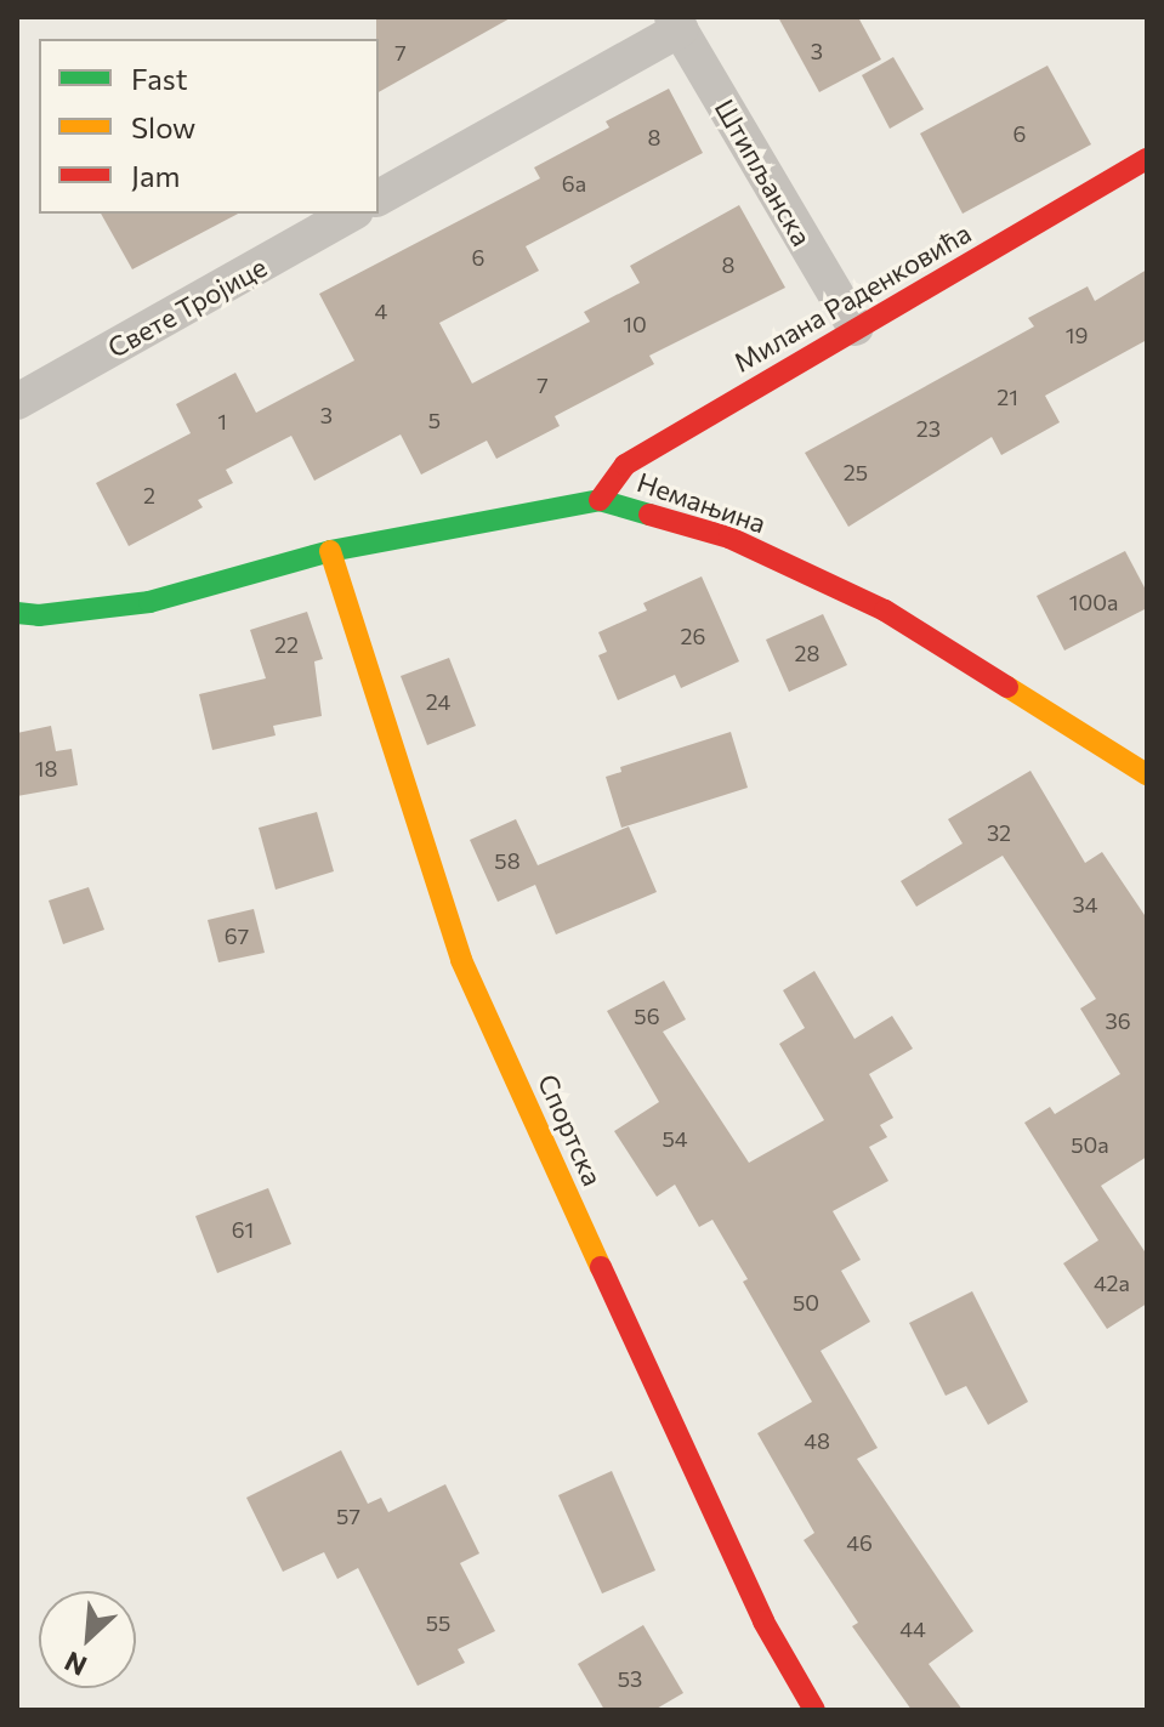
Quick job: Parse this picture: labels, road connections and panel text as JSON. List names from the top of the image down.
{
  "streets": {
    "street": [
      "Штипљанска",
      "Милана Раденковића",
      "Свете Тројице",
      "Немањина",
      "Спортска"
    ]
  },
  "crossings": [
    ["Штипљанска", "Милана Раденковића"],
    ["Милана Раденковића", "Немањина"],
    ["Немањина", "Спортска"]
  ],
  "house_numbers": [
    "3",
    "7",
    "6",
    "8",
    "6a",
    "6",
    "8",
    "4",
    "10",
    "19",
    "7",
    "21",
    "3",
    "5",
    "1",
    "23",
    "25",
    "2",
    "100a",
    "26",
    "22",
    "28",
    "24",
    "18",
    "32",
    "58",
    "34",
    "67",
    "56",
    "36",
    "54",
    "50a",
    "61",
    "42a",
    "50",
    "48",
    "57",
    "46",
    "55",
    "44",
    "53"
  ],
  "legend": ["Fast", "Slow", "Jam"],
  "north": "bottom left"
}
